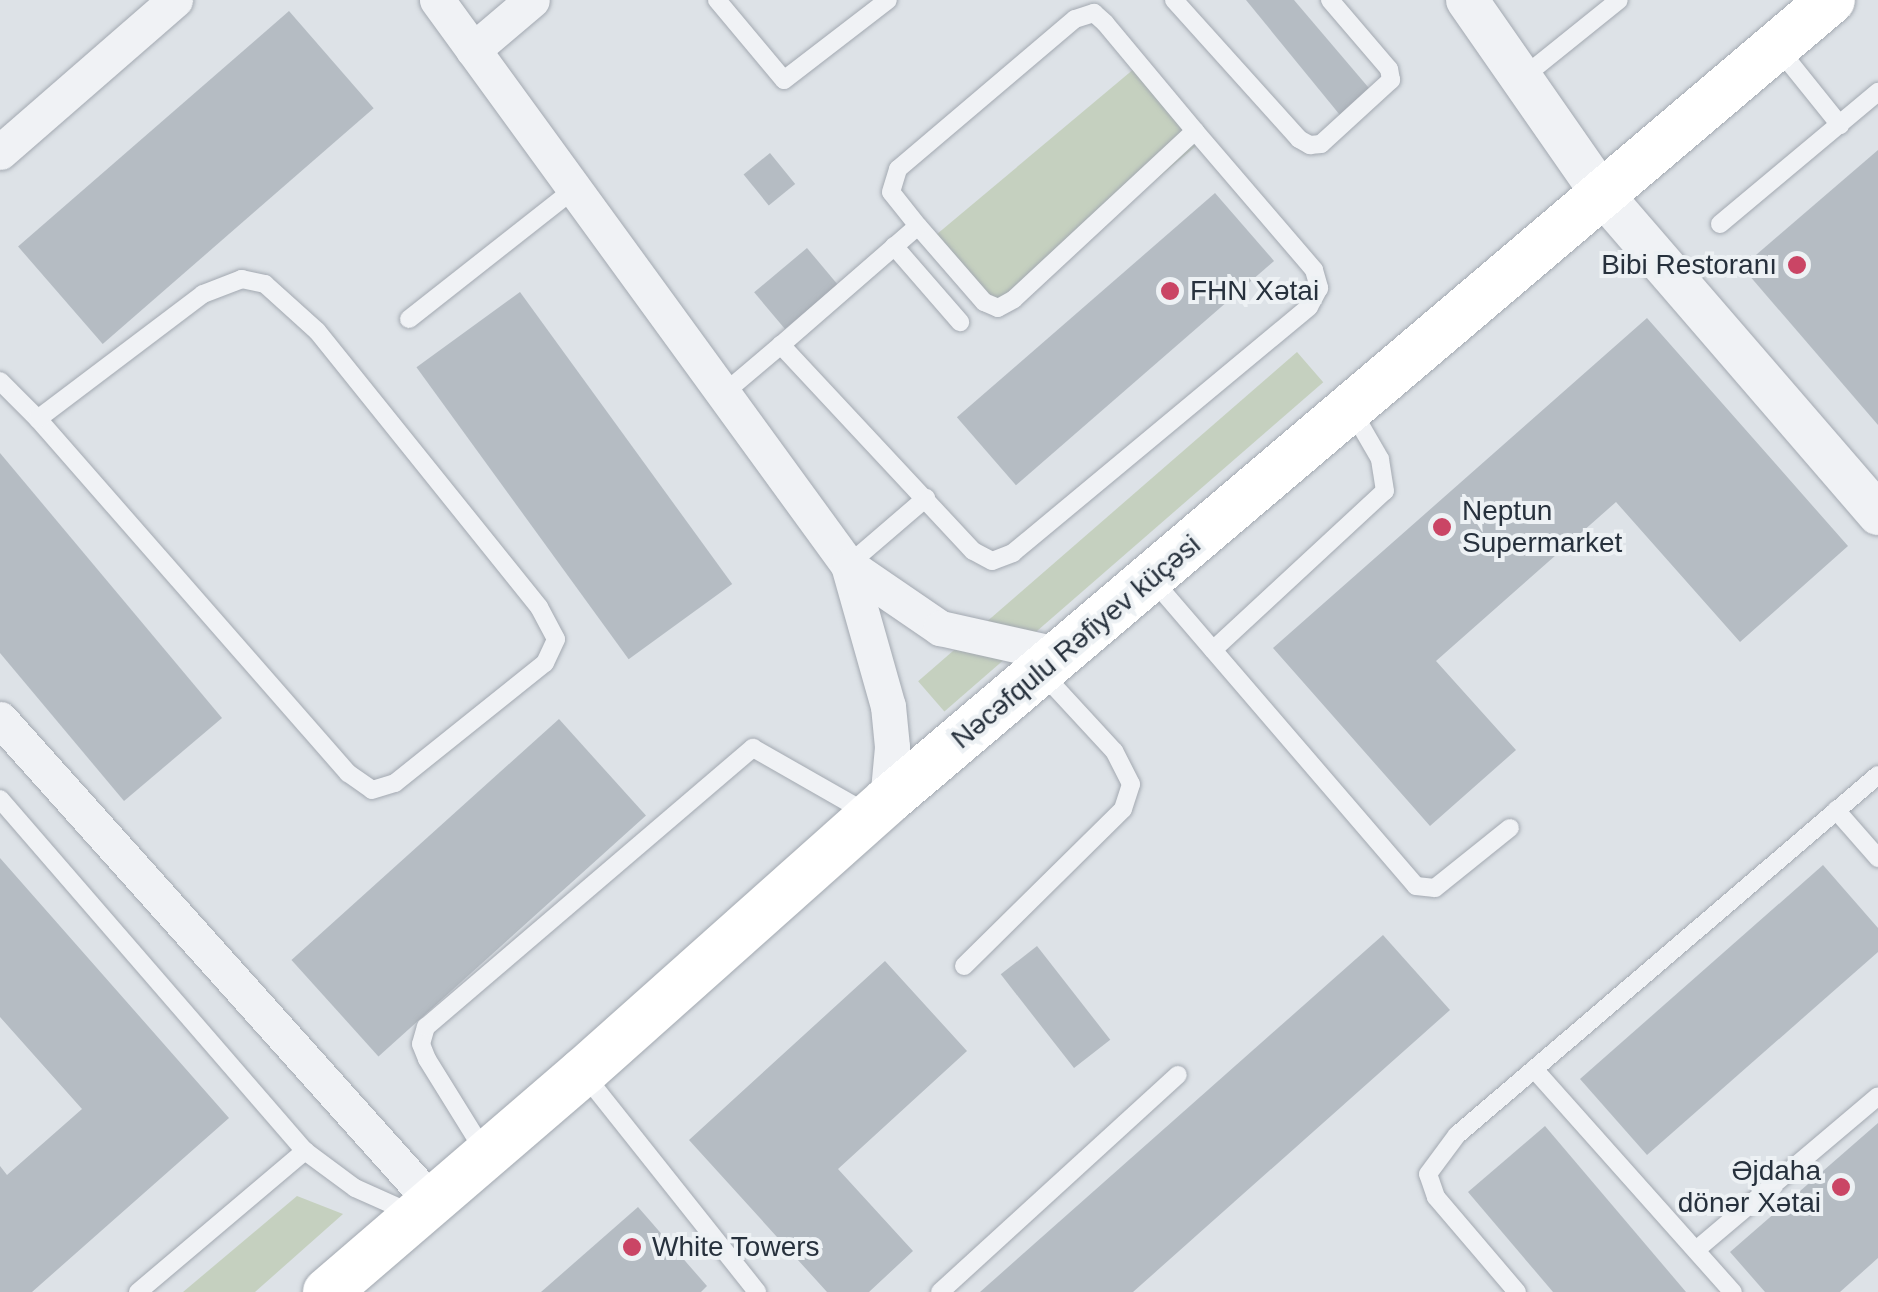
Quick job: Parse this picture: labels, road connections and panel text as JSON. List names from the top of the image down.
{
  "streets": {
    "main road": ["Nəcəfqulu Rəfiyev küçəsi"]
  },
  "places": [
    "‌Bibi Restoranı",
    "FHN Xətai",
    "Neptun Supermarket",
    "Əjdaha dönər Xətai",
    "White Towers"
  ]
}
